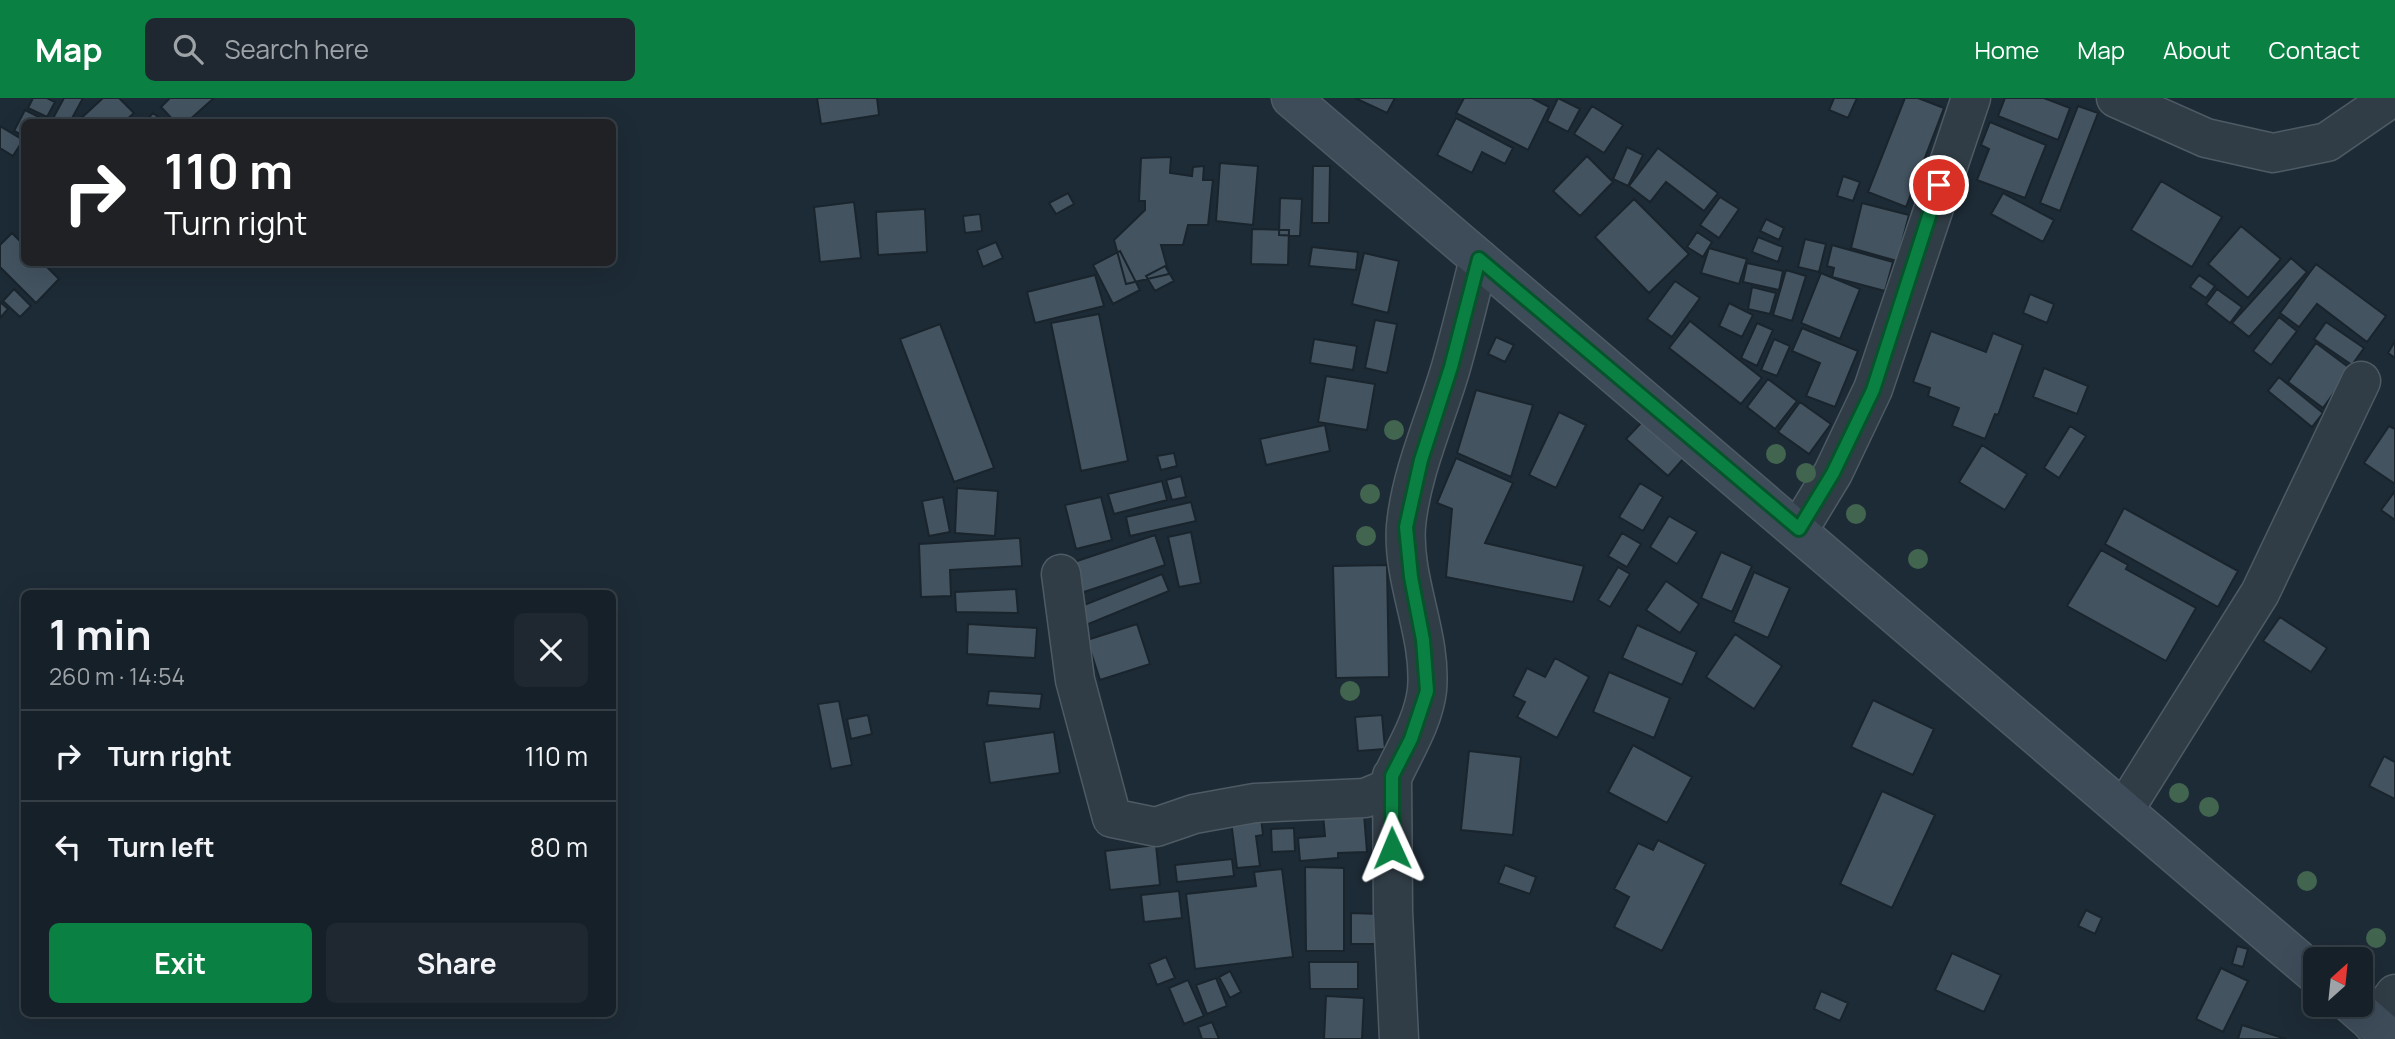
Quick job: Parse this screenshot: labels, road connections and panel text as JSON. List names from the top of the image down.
{
  "north": "top right",
  "page": {
    "header": "Map",
    "search": "Search here",
    "nav": [
      "Home",
      "Map",
      "About",
      "Contact"
    ],
    "turn": ["110 m", "Turn right"],
    "heading": ["1 min", "260 m · 14:54"],
    "list": [
      {
        "name": "Turn right",
        "value": "110 m"
      },
      {
        "name": "Turn left",
        "value": "80 m"
      }
    ],
    "buttons": ["Exit", "Share"]
  }
}
